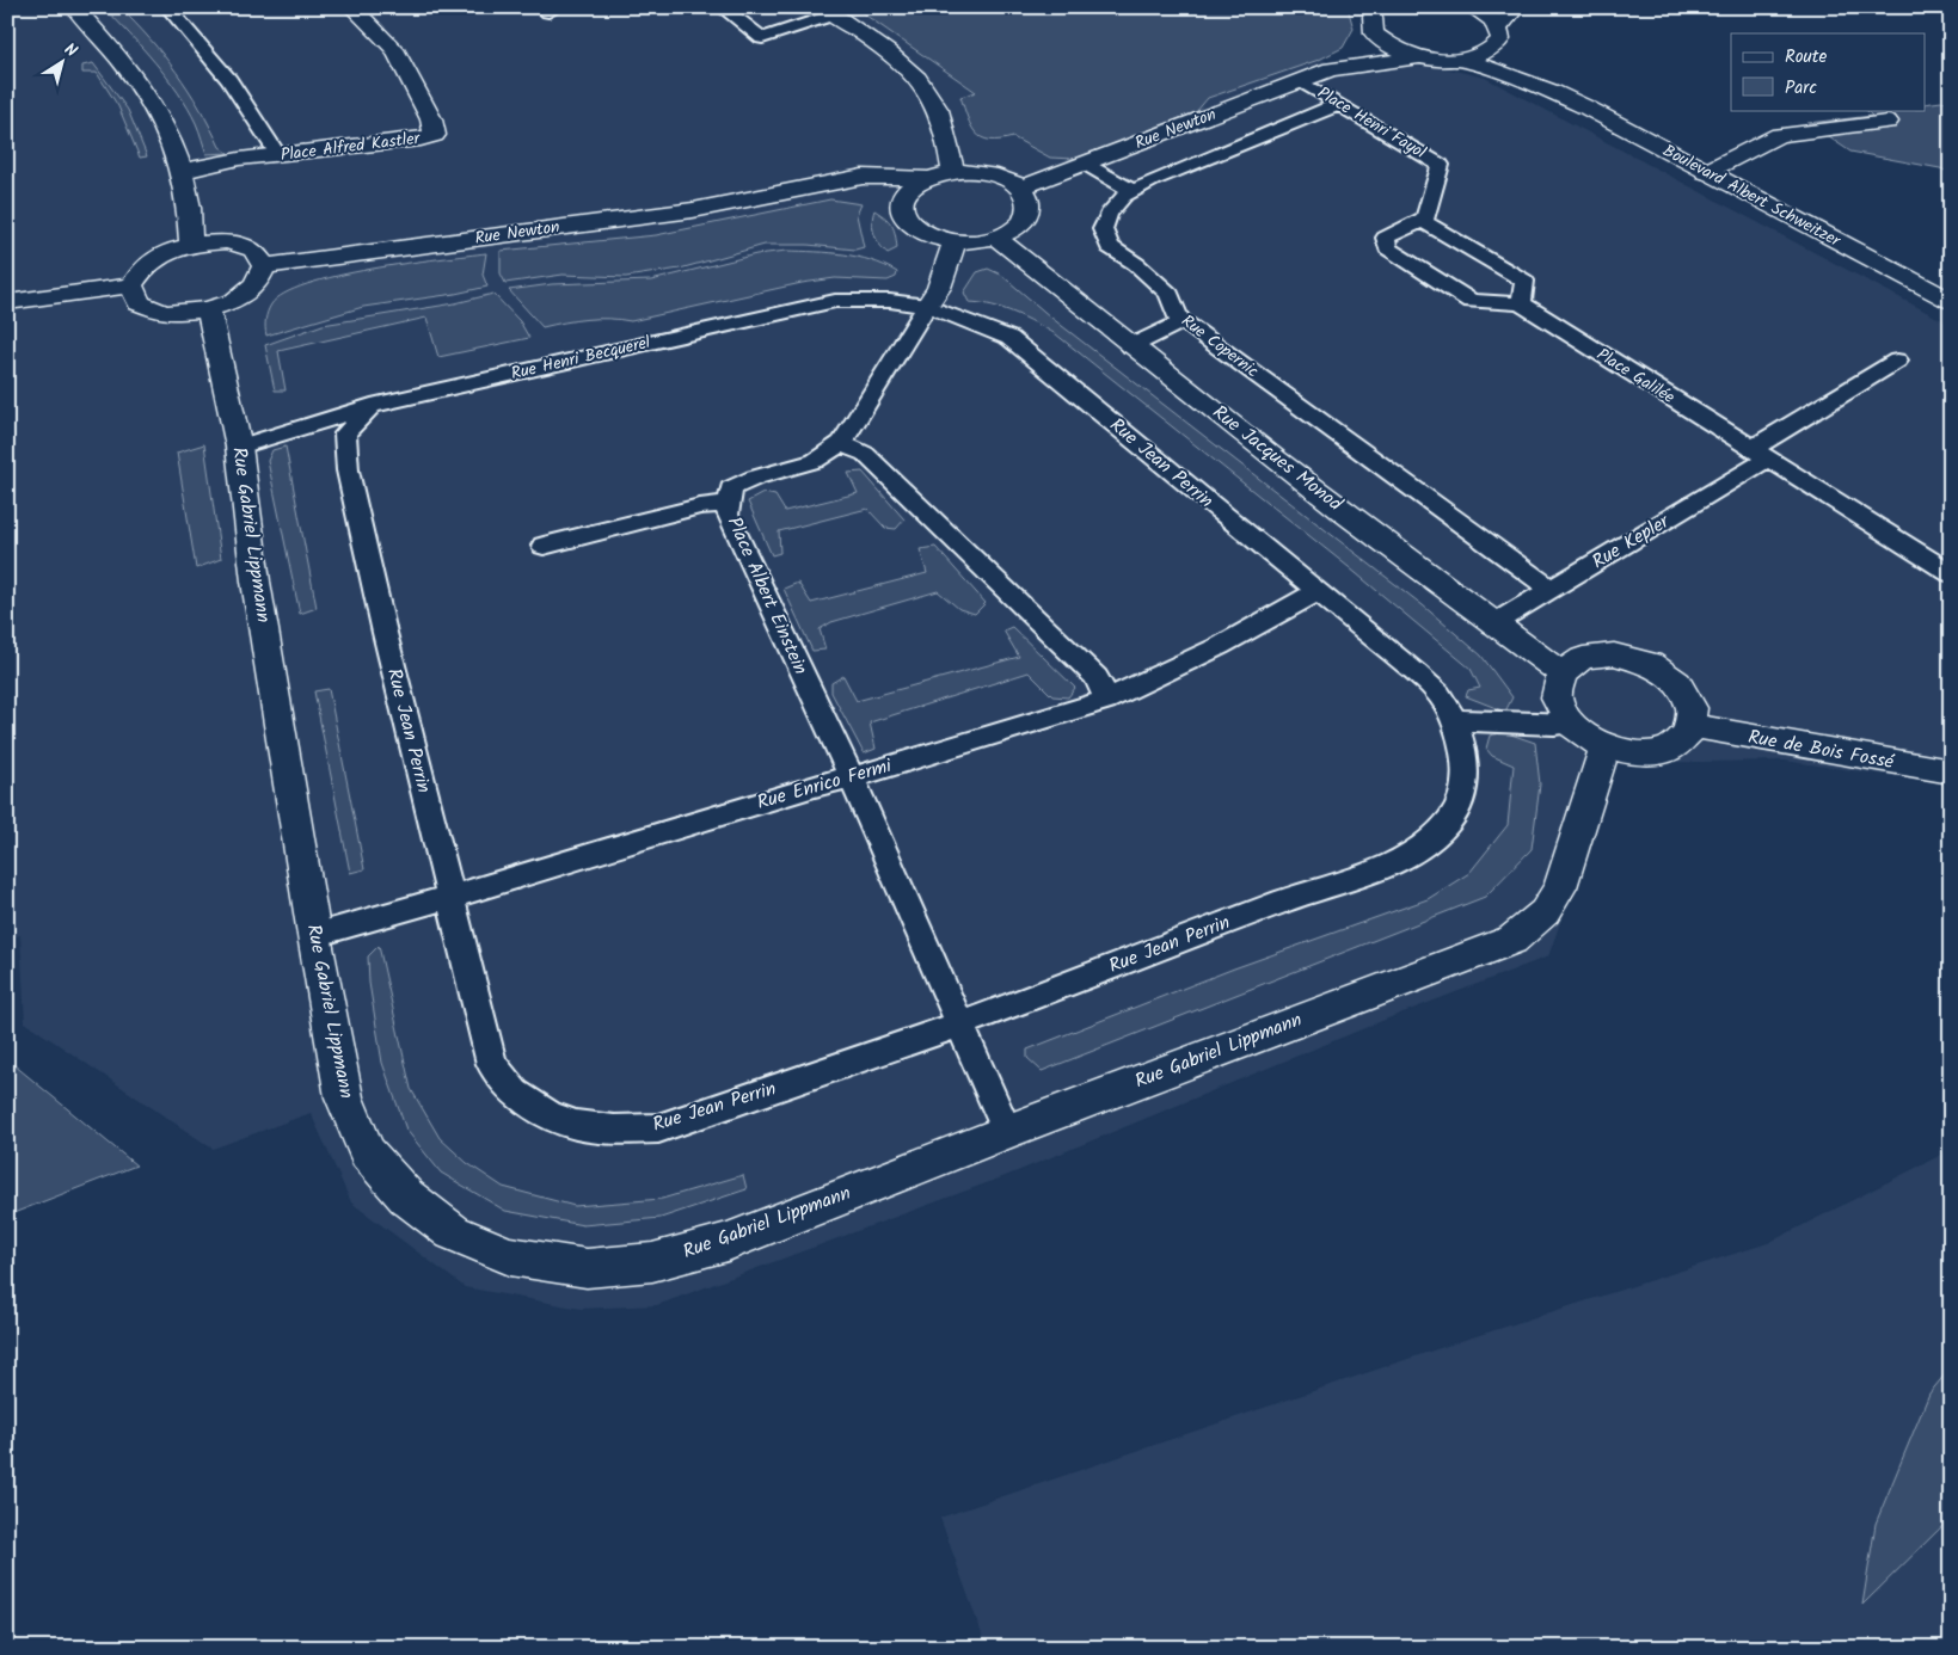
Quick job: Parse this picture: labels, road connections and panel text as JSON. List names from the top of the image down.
{
  "streets": {
    "street": [
      "Rue Newton",
      "Place Alfred Kastler",
      "Boulevard Albert Schweitzer",
      "Rue Jacques Monod",
      "Rue Gabriel Lippmann",
      "Place Albert Einstein",
      "Rue de Bois Fossé"
    ],
    "lane": [
      "Place Henri Fayol",
      "Rue Copernic",
      "Rue Henri Becquerel",
      "Place Galilée",
      "Rue Jean Perrin",
      "Rue Kepler",
      "Rue Enrico Fermi"
    ]
  },
  "crossings": [
    ["Place Henri Fayol", "Rue Newton"],
    ["Place Henri Fayol", "Rue Copernic"],
    ["Place Henri Fayol", "Place Galilée"],
    ["Rue Copernic", "Rue Kepler"],
    ["Rue Henri Becquerel", "Rue Jean Perrin"],
    ["Rue Henri Becquerel", "Rue Gabriel Lippmann"],
    ["Rue Henri Becquerel", "Place Albert Einstein"],
    ["Place Galilée", "Rue Kepler"],
    ["Rue Jacques Monod", "Rue Gabriel Lippmann"],
    ["Rue Jacques Monod", "Rue Kepler"],
    ["Rue Jacques Monod", "Rue de Bois Fossé"],
    ["Rue Jean Perrin", "Place Albert Einstein"],
    ["Rue Jean Perrin", "Rue Enrico Fermi"],
    ["Rue Gabriel Lippmann", "Place Albert Einstein"],
    ["Rue Gabriel Lippmann", "Rue de Bois Fossé"],
    ["Rue Gabriel Lippmann", "Rue Enrico Fermi"],
    ["Place Albert Einstein", "Rue Enrico Fermi"]
  ],
  "legend": ["Route", "Parc"],
  "north": "top right"
}
